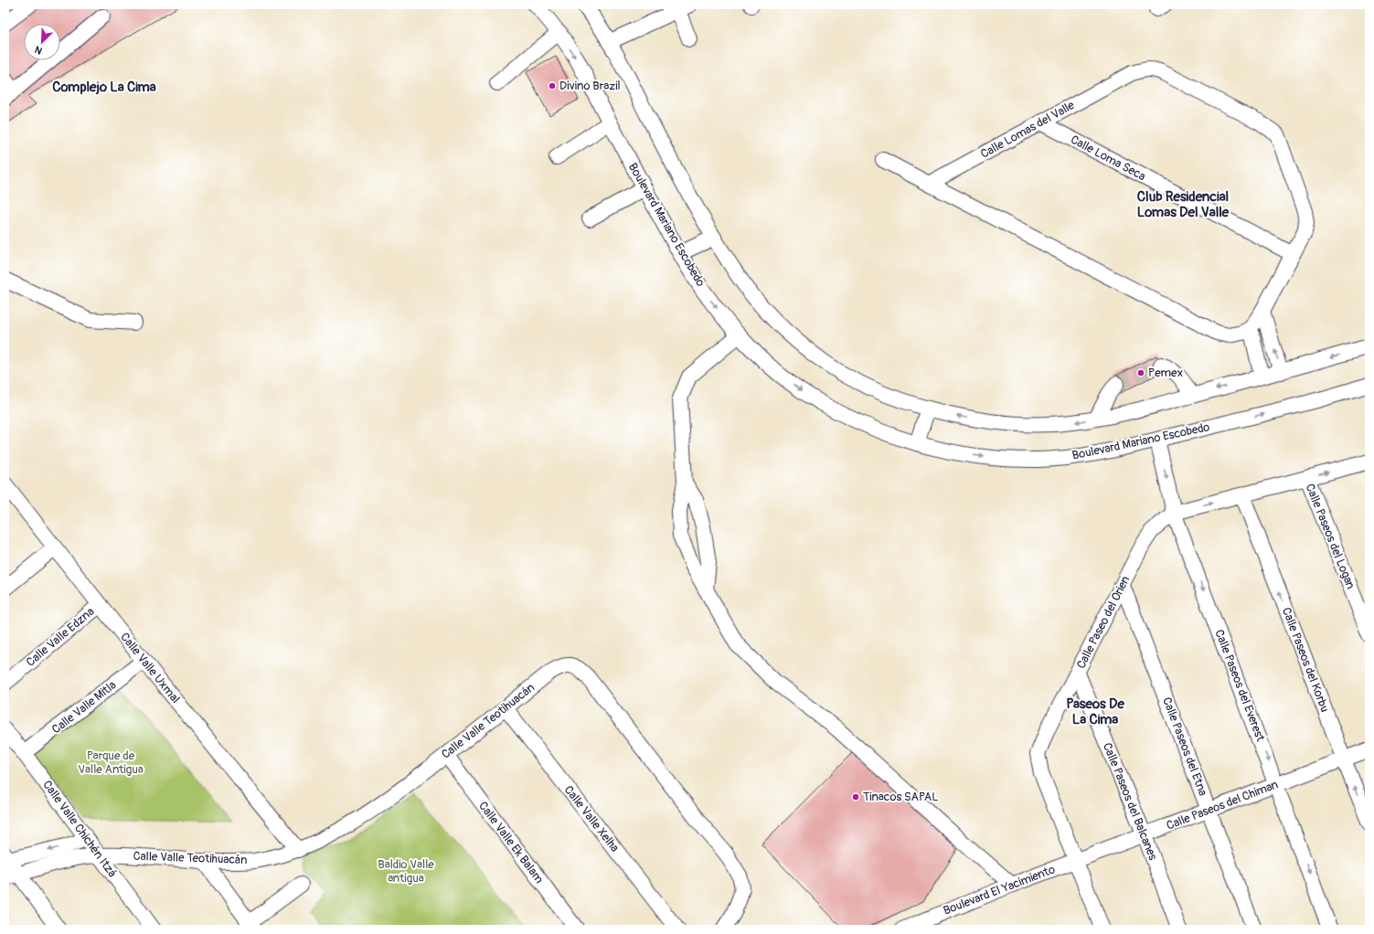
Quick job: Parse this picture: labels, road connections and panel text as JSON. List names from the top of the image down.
{
  "streets": {
    "street": [
      "Calle Lomas del Valle",
      "Calle Loma Seca",
      "Boulevard Mariano Escobedo",
      "Calle Paseos del Logan",
      "Calle Paseo del Orien",
      "Calle Valle Edzna",
      "Calle Paseos del Korbu",
      "Calle Valle Uxmal",
      "Calle Paseos del Everest",
      "Calle Valle Mitla",
      "Calle Valle Teotihuacán",
      "Calle Paseos del Etna",
      "Calle Paseos del Balcanes",
      "Calle Paseos del Chiman",
      "Calle Valle Xelha",
      "Calle Valle Chichén Itzá",
      "Calle Valle Ek Balam",
      "Boulevard El Yacimiento"
    ]
  },
  "crossings": [
    ["Calle Lomas del Valle", "Calle Loma Seca"],
    ["Boulevard Mariano Escobedo", "Calle Paseos del Everest"],
    ["Calle Paseos del Logan", "Calle Paseo del Orien"],
    ["Calle Paseo del Orien", "Calle Paseos del Korbu"],
    ["Calle Paseo del Orien", "Calle Paseos del Everest"],
    ["Calle Paseo del Orien", "Calle Paseos del Etna"],
    ["Calle Paseo del Orien", "Calle Paseos del Balcanes"],
    ["Calle Paseo del Orien", "Calle Paseos del Chiman"],
    ["Calle Paseo del Orien", "Boulevard El Yacimiento"],
    ["Calle Valle Edzna", "Calle Valle Uxmal"],
    ["Calle Paseos del Korbu", "Calle Paseos del Chiman"],
    ["Calle Valle Uxmal", "Calle Valle Mitla"],
    ["Calle Valle Uxmal", "Calle Valle Teotihuacán"],
    ["Calle Paseos del Everest", "Calle Paseos del Chiman"],
    ["Calle Valle Mitla", "Calle Valle Chichén Itzá"],
    ["Calle Valle Teotihuacán", "Calle Valle Xelha"],
    ["Calle Valle Teotihuacán", "Calle Valle Chichén Itzá"],
    ["Calle Valle Teotihuacán", "Calle Valle Ek Balam"],
    ["Calle Paseos del Etna", "Calle Paseos del Chiman"],
    ["Calle Paseos del Balcanes", "Calle Paseos del Chiman"],
    ["Calle Paseos del Chiman", "Boulevard El Yacimiento"]
  ],
  "one_way": ["Calle Paseos del Korbu", "Calle Paseos del Everest"],
  "districts": ["Complejo La Cima", "Club Residencial Lomas Del Valle", "Paseos De La Cima"],
  "parks": ["Parque de Valle Antigua", "Baldio Valle antigua"],
  "places": ["Divino Brazil", "Pemex", "Tinacos SAPAL"],
  "north": "bottom left"
}
